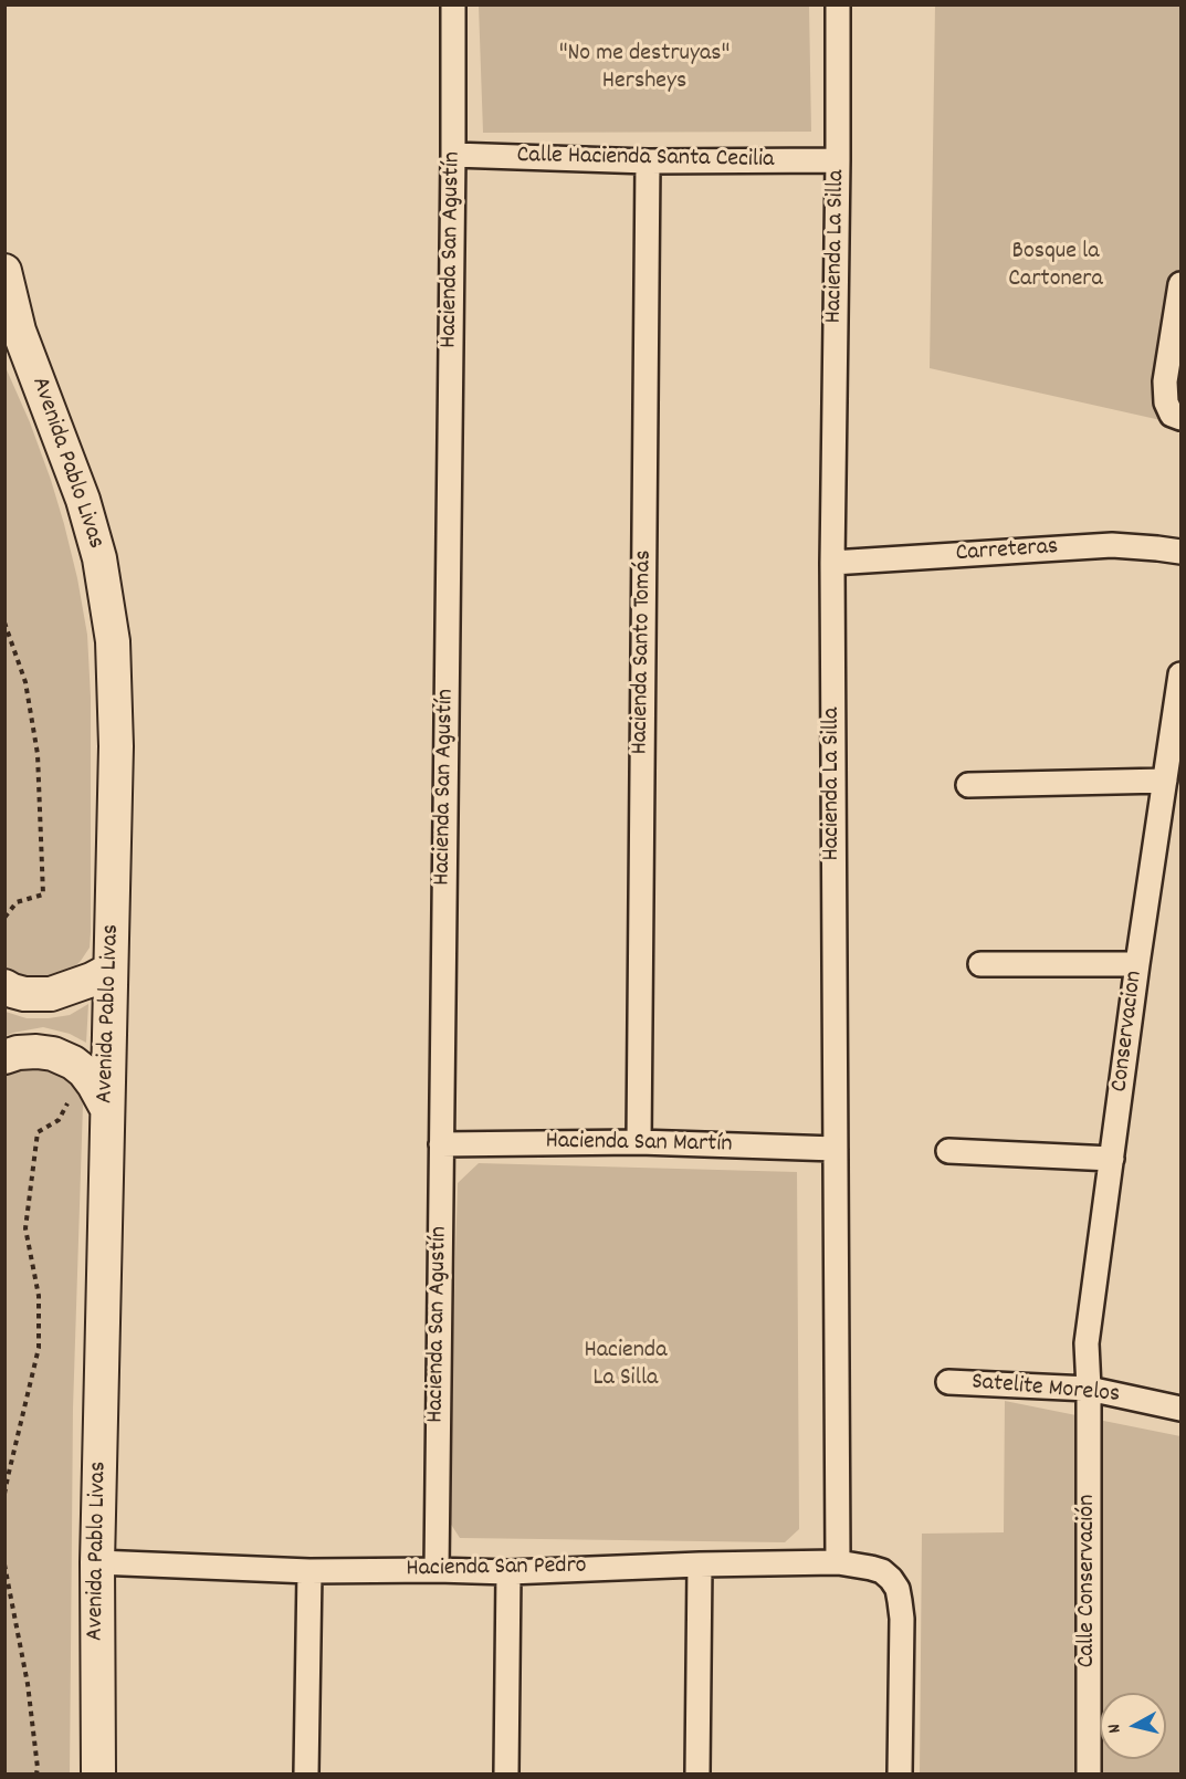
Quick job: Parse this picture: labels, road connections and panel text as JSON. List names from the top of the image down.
{
  "streets": {
    "main road": ["Avenida Pablo Livas"],
    "street": [
      "Calle Hacienda Santa Cecilia",
      "Hacienda La Silla",
      "Hacienda San Agustín",
      "Carreteras",
      "Hacienda Santo Tomás",
      "Conservacion",
      "Hacienda San Martín",
      "Satelite Morelos",
      "Hacienda San Pedro",
      "Calle Conservación"
    ]
  },
  "crossings": [
    ["Calle Hacienda Santa Cecilia", "Hacienda La Silla"],
    ["Calle Hacienda Santa Cecilia", "Hacienda San Agustín"],
    ["Calle Hacienda Santa Cecilia", "Hacienda Santo Tomás"],
    ["Hacienda La Silla", "Carreteras"],
    ["Hacienda La Silla", "Hacienda San Martín"],
    ["Hacienda La Silla", "Hacienda San Pedro"],
    ["Hacienda San Agustín", "Hacienda San Martín"],
    ["Hacienda San Agustín", "Hacienda San Pedro"],
    ["Avenida Pablo Livas", "Hacienda San Pedro"],
    ["Hacienda Santo Tomás", "Hacienda San Martín"],
    ["Conservacion", "Satelite Morelos"],
    ["Conservacion", "Calle Conservación"],
    ["Satelite Morelos", "Calle Conservación"]
  ],
  "parks": ["\"No me destruyas\" Hersheys", "Bosque la Cartonera", "Hacienda La Silla"],
  "north": "left"
}
